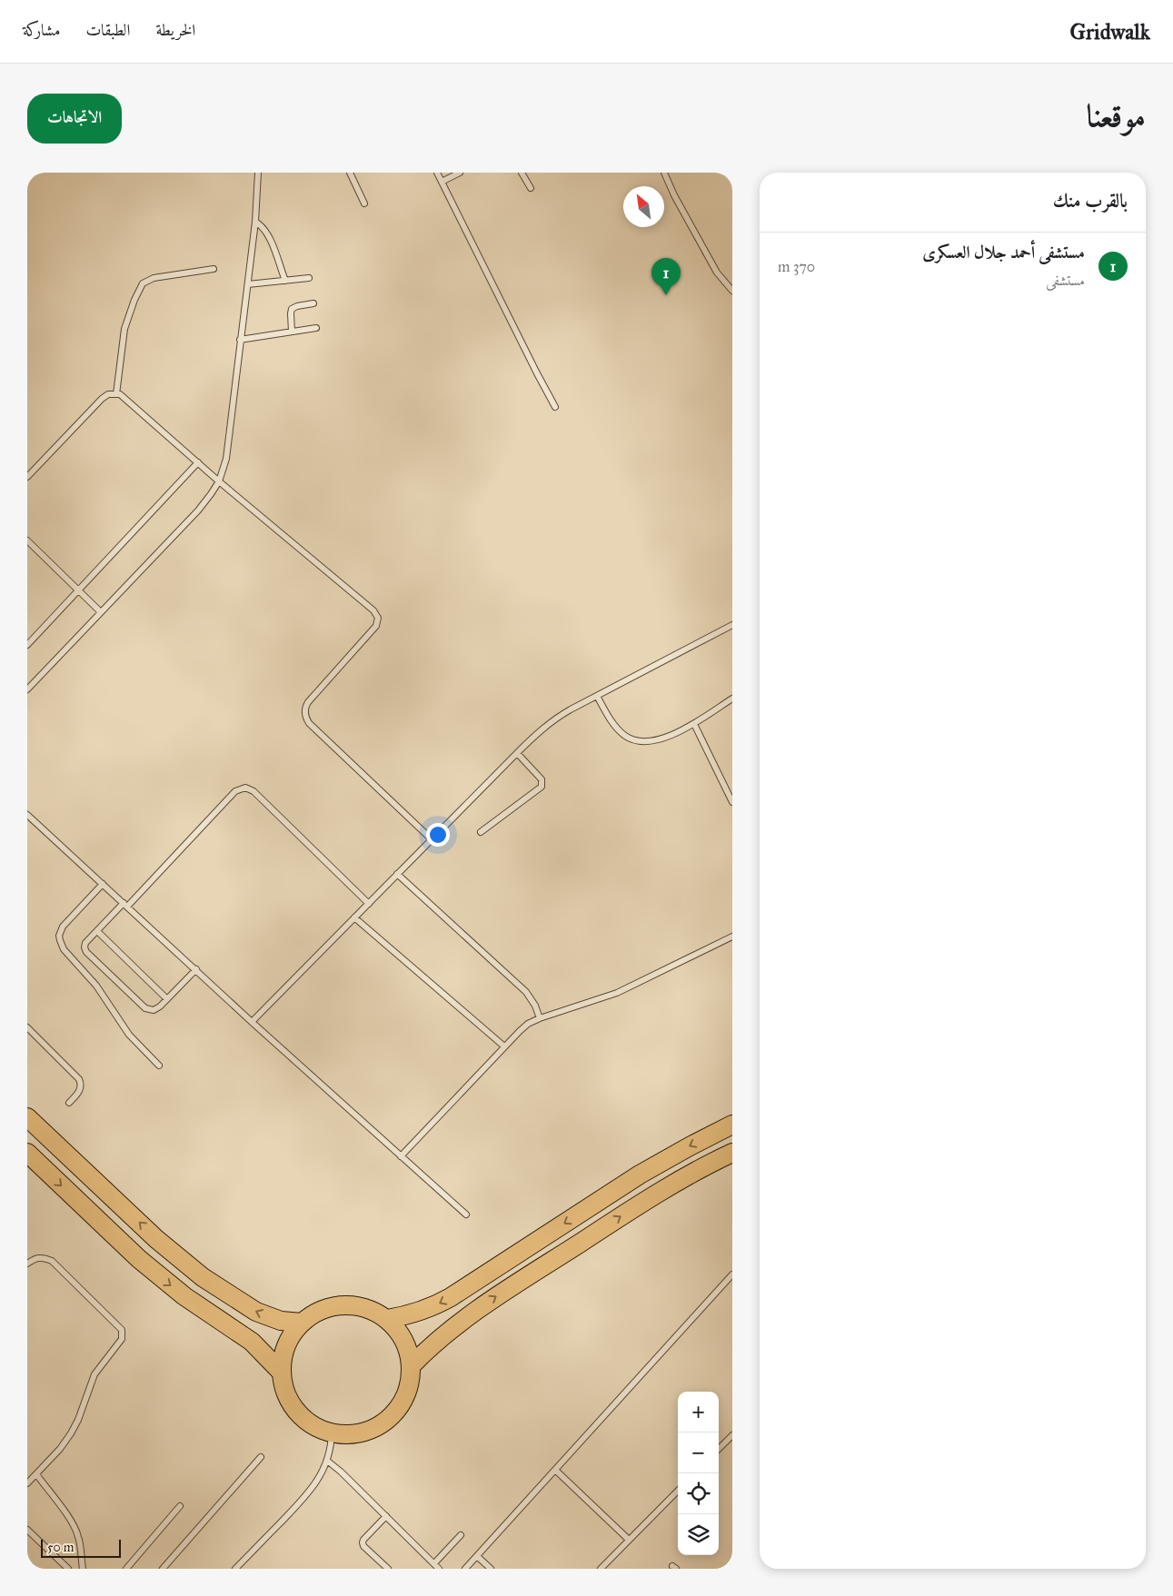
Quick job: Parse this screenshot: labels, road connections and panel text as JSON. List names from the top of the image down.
{
  "scale_bar": "50 m",
  "north": "top left",
  "page": {
    "header": "Gridwalk",
    "nav": ["الخريطة", "الطبقات", "مشاركة"],
    "title": "موقعنا",
    "buttons": "الاتجاهات",
    "heading": "بالقرب منك",
    "list": [
      {
        "mark": "1",
        "name": "مستشفى أحمد جلال العسكرى",
        "note": "مستشفى",
        "value": "370 m"
      }
    ],
    "pins": "1",
    "map_buttons": ["+", "−"],
    "scale": "50 m"
  }
}
